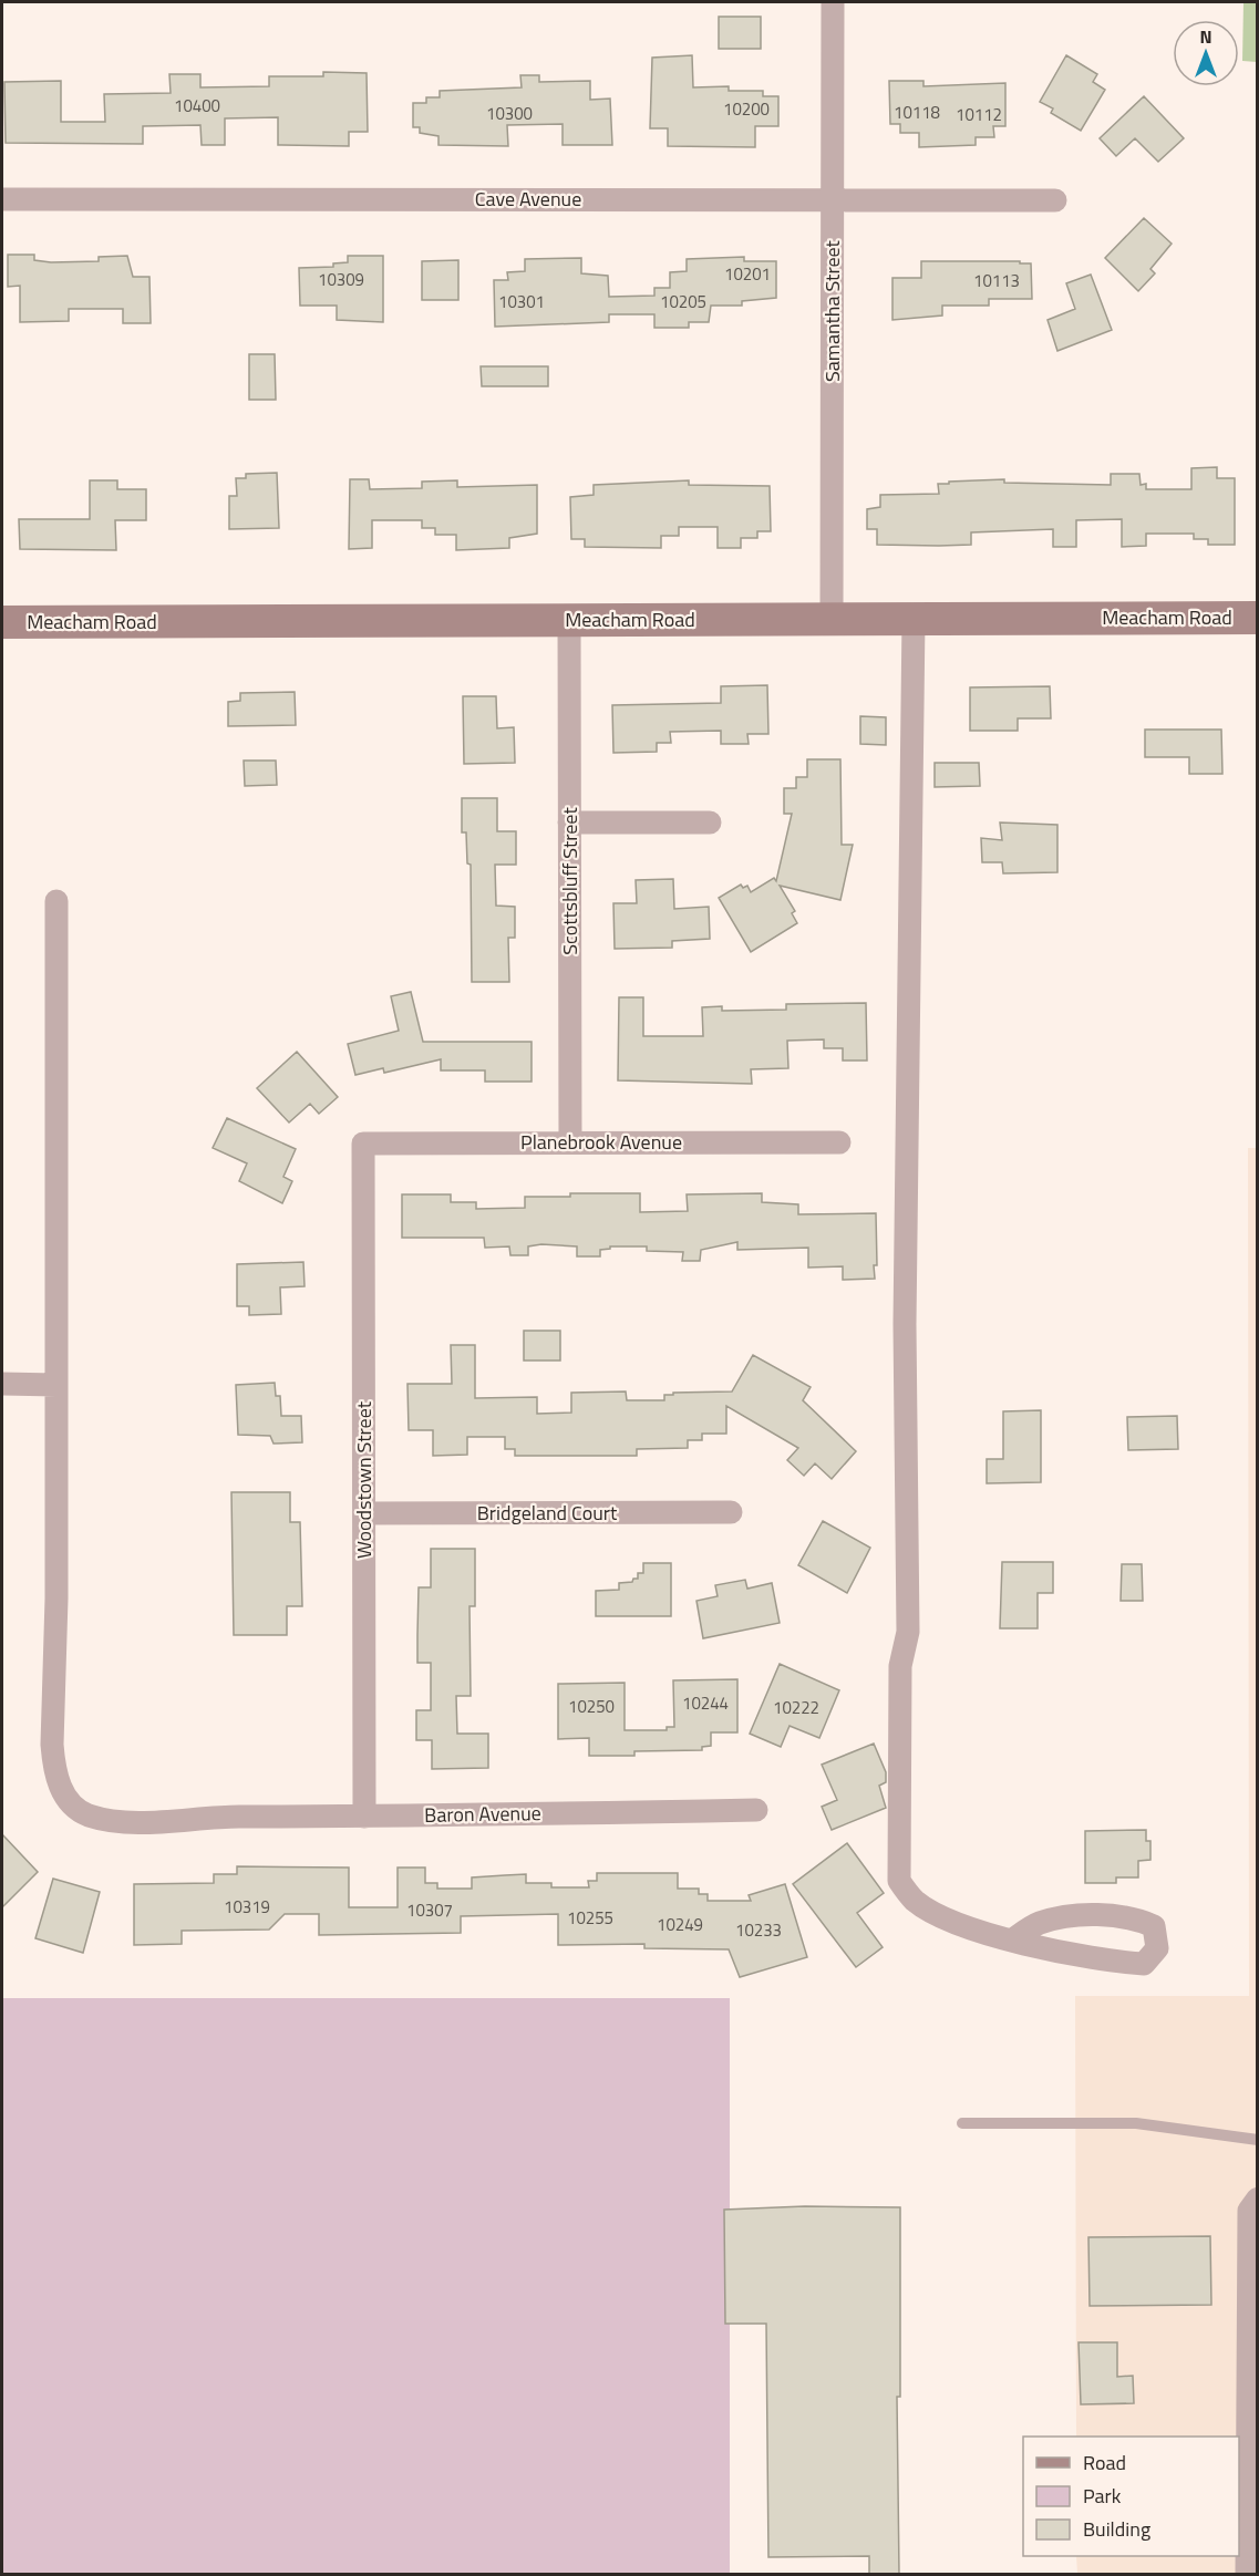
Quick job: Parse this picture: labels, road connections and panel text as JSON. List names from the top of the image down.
{
  "streets": {
    "street": [
      "Cave Avenue",
      "Samantha Street",
      "Meacham Road",
      "Scottsbluff Street",
      "Planebrook Avenue",
      "Woodstown Street",
      "Bridgeland Court",
      "Baron Avenue"
    ]
  },
  "crossings": [
    ["Cave Avenue", "Samantha Street"],
    ["Samantha Street", "Meacham Road"],
    ["Meacham Road", "Scottsbluff Street"],
    ["Scottsbluff Street", "Planebrook Avenue"],
    ["Planebrook Avenue", "Woodstown Street"],
    ["Woodstown Street", "Bridgeland Court"],
    ["Woodstown Street", "Baron Avenue"]
  ],
  "house_numbers": [
    "10400",
    "10200",
    "10118",
    "10300",
    "10112",
    "10201",
    "10309",
    "10113",
    "10301",
    "10205",
    "10244",
    "10250",
    "10222",
    "10319",
    "10307",
    "10255",
    "10249",
    "10233"
  ],
  "legend": ["Road", "Park", "Building"],
  "north": "top"
}
